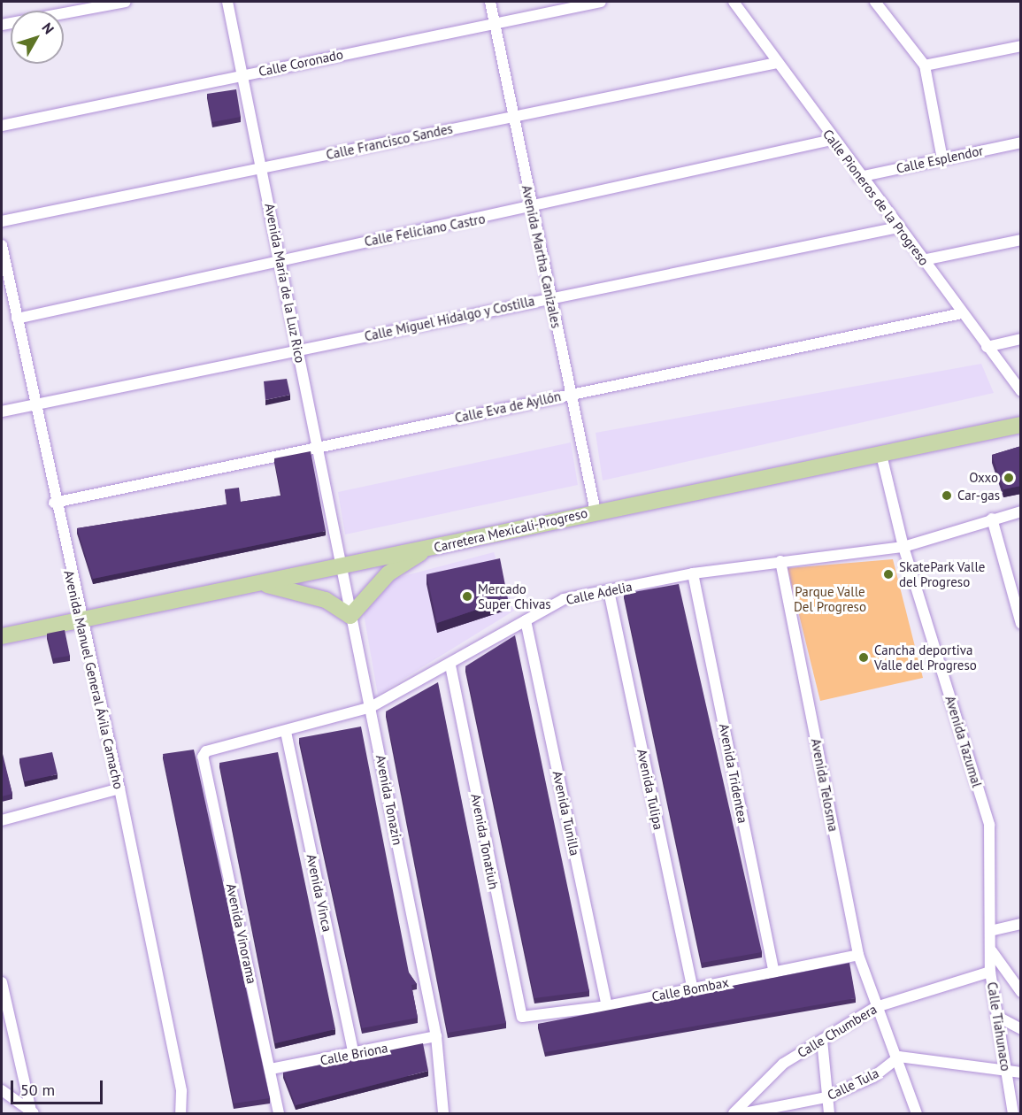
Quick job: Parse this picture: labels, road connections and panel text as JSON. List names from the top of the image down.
{
  "streets": {
    "main road": ["Carretera Mexicali-Progreso"],
    "street": [
      "Calle Coronado",
      "Calle Francisco Sandes",
      "Calle Esplendor",
      "Calle Pioneros de la Progreso",
      "Calle Feliciano Castro",
      "Avenida Martha Canizales",
      "Avenida María de la Luz Rico",
      "Calle Miguel Hidalgo y Costilla",
      "Calle Eva de Ayllón",
      "Calle Adelia",
      "Avenida Manuel General Ávila Camacho",
      "Avenida Tazumal",
      "Avenida Tridentea",
      "Avenida Telosma",
      "Avenida Tulipa",
      "Avenida Tonazin",
      "Avenida Tunilla",
      "Avenida Tonatiuh",
      "Avenida Vinca",
      "Avenida Vinorama",
      "Calle Bombax",
      "Calle Tiahunaco",
      "Calle Chumbera",
      "Calle Briona",
      "Calle Tula"
    ]
  },
  "crossings": [
    ["Calle Coronado", "Avenida Martha Canizales"],
    ["Calle Coronado", "Avenida María de la Luz Rico"],
    ["Calle Francisco Sandes", "Calle Pioneros de la Progreso"],
    ["Calle Francisco Sandes", "Avenida Martha Canizales"],
    ["Calle Francisco Sandes", "Avenida María de la Luz Rico"],
    ["Calle Esplendor", "Calle Pioneros de la Progreso"],
    ["Calle Pioneros de la Progreso", "Calle Feliciano Castro"],
    ["Calle Pioneros de la Progreso", "Calle Miguel Hidalgo y Costilla"],
    ["Calle Pioneros de la Progreso", "Calle Eva de Ayllón"],
    ["Calle Feliciano Castro", "Avenida Martha Canizales"],
    ["Calle Feliciano Castro", "Avenida María de la Luz Rico"],
    ["Calle Feliciano Castro", "Avenida Manuel General Ávila Camacho"],
    ["Avenida Martha Canizales", "Calle Miguel Hidalgo y Costilla"],
    ["Avenida Martha Canizales", "Calle Eva de Ayllón"],
    ["Avenida Martha Canizales", "Carretera Mexicali-Progreso"],
    ["Avenida María de la Luz Rico", "Calle Miguel Hidalgo y Costilla"],
    ["Avenida María de la Luz Rico", "Calle Eva de Ayllón"],
    ["Avenida María de la Luz Rico", "Carretera Mexicali-Progreso"],
    ["Avenida María de la Luz Rico", "Avenida Tonazin"],
    ["Calle Miguel Hidalgo y Costilla", "Avenida Manuel General Ávila Camacho"],
    ["Calle Eva de Ayllón", "Avenida Manuel General Ávila Camacho"],
    ["Carretera Mexicali-Progreso", "Avenida Manuel General Ávila Camacho"],
    ["Carretera Mexicali-Progreso", "Avenida Tazumal"],
    ["Carretera Mexicali-Progreso", "Avenida Tonazin"],
    ["Calle Adelia", "Avenida Tazumal"],
    ["Calle Adelia", "Avenida Tridentea"],
    ["Calle Adelia", "Avenida Telosma"],
    ["Calle Adelia", "Avenida Tulipa"],
    ["Calle Adelia", "Avenida Tonazin"],
    ["Calle Adelia", "Avenida Tunilla"],
    ["Calle Adelia", "Avenida Tonatiuh"],
    ["Calle Adelia", "Avenida Vinca"],
    ["Calle Adelia", "Avenida Vinorama"],
    ["Avenida Tazumal", "Calle Tiahunaco"],
    ["Avenida Tazumal", "Calle Chumbera"],
    ["Avenida Tridentea", "Calle Bombax"],
    ["Avenida Telosma", "Calle Bombax"],
    ["Avenida Telosma", "Calle Chumbera"],
    ["Avenida Telosma", "Calle Tula"],
    ["Avenida Tulipa", "Calle Bombax"],
    ["Avenida Tonazin", "Calle Briona"],
    ["Avenida Tunilla", "Calle Bombax"],
    ["Avenida Tonatiuh", "Calle Bombax"],
    ["Avenida Vinca", "Calle Briona"],
    ["Avenida Vinorama", "Calle Briona"],
    ["Calle Tiahunaco", "Calle Chumbera"]
  ],
  "parks": ["Parque Valle Del Progreso"],
  "places": [
    "Oxxo",
    "Car-gas",
    "SkatePark Valle del Progreso",
    "Mercado Super Chivas",
    "Cancha deportiva Valle del Progreso"
  ],
  "scale_bar": "50 m",
  "north": "top right"
}
